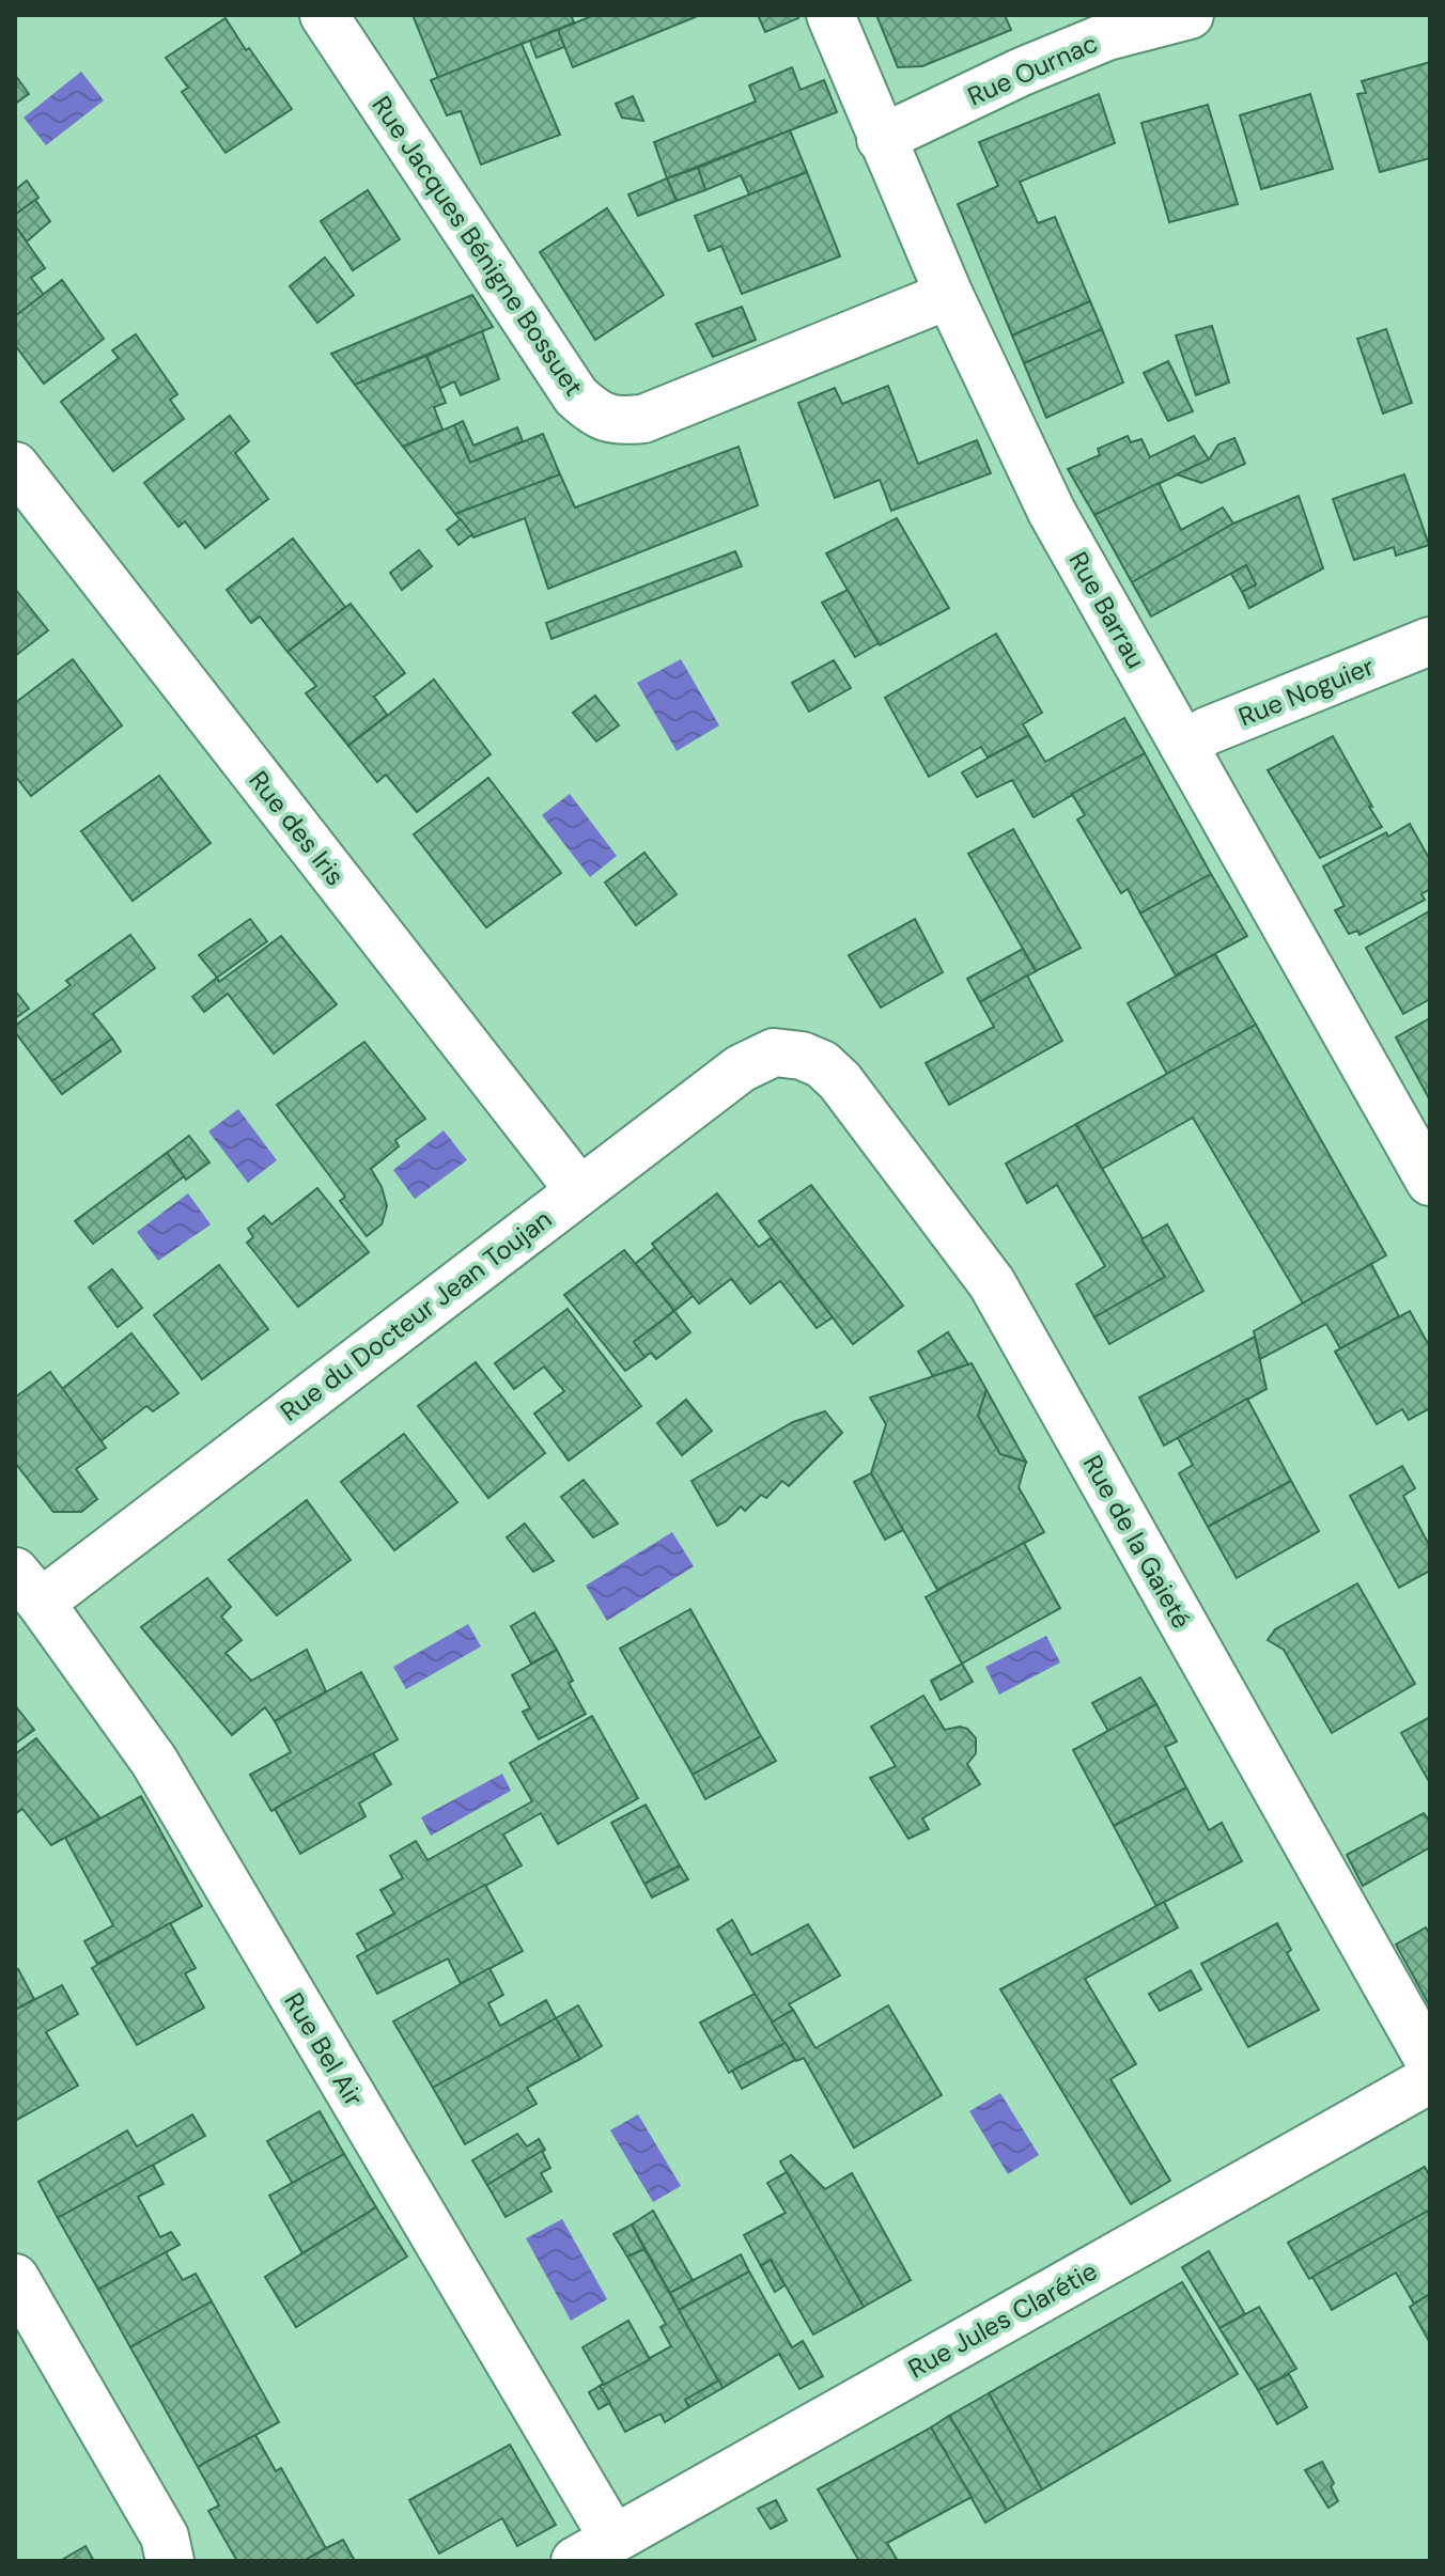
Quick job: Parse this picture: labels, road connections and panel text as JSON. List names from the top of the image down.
{
  "streets": {
    "street": [
      "Rue Ournac",
      "Rue Jacques Bénigne Bossuet",
      "Rue Barrau",
      "Rue Noguier",
      "Rue des Iris",
      "Rue du Docteur Jean Toujan",
      "Rue de la Gaieté",
      "Rue Bel Air",
      "Rue Jules Clarétie"
    ]
  },
  "crossings": [
    ["Rue Ournac", "Rue Barrau"],
    ["Rue Jacques Bénigne Bossuet", "Rue Barrau"],
    ["Rue Barrau", "Rue Noguier"],
    ["Rue des Iris", "Rue du Docteur Jean Toujan"],
    ["Rue du Docteur Jean Toujan", "Rue de la Gaieté"],
    ["Rue du Docteur Jean Toujan", "Rue Bel Air"],
    ["Rue Bel Air", "Rue Jules Clarétie"]
  ]
}
